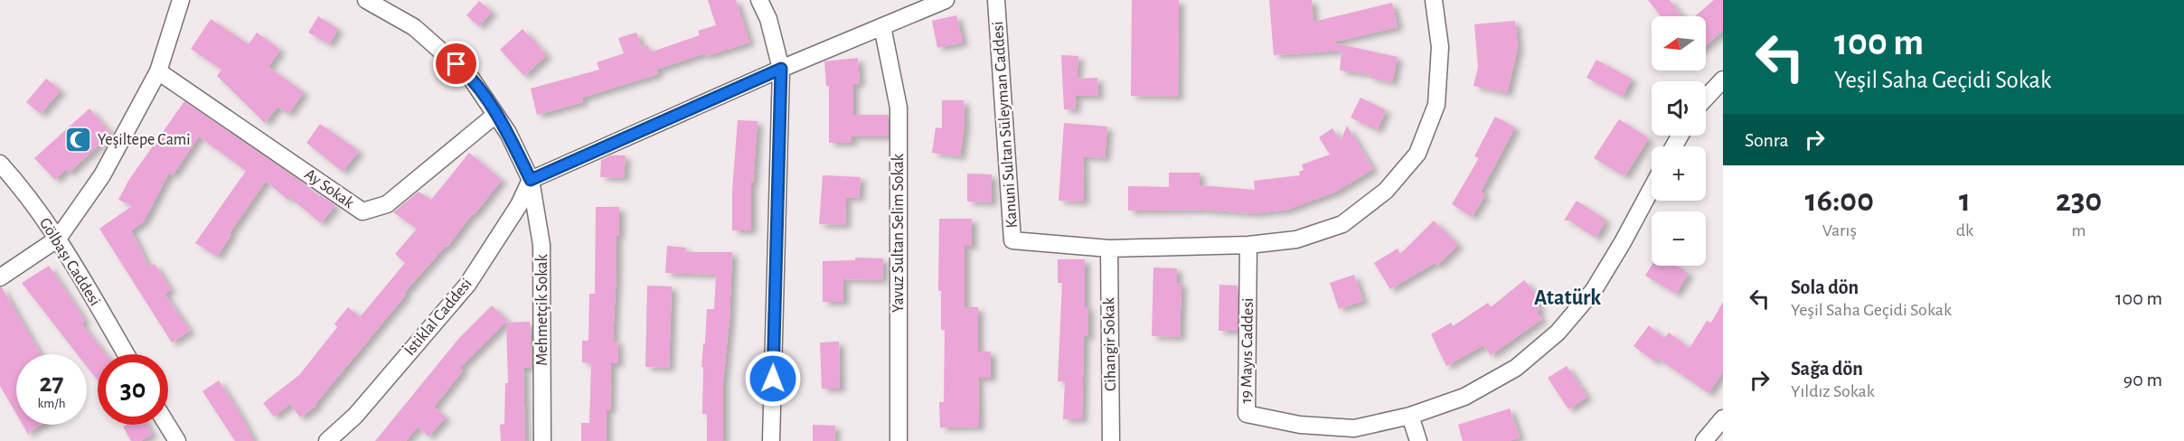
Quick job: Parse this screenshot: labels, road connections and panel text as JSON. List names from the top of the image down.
{
  "streets": {
    "street": [
      "Kanuni Sultan Süleyman Caddesi",
      "Ay Sokak",
      "Yavuz Sultan Selim Sokak",
      "Gölbaşı Caddesi",
      "Mehmetçik Sokak",
      "İstiklal Caddesi",
      "Cihangir Sokak",
      "19 Mayıs Caddesi"
    ]
  },
  "crossings": [
    ["Kanuni Sultan Süleyman Caddesi", "Cihangir Sokak"],
    ["Kanuni Sultan Süleyman Caddesi", "19 Mayıs Caddesi"],
    ["Ay Sokak", "Mehmetçik Sokak"],
    ["Mehmetçik Sokak", "İstiklal Caddesi"]
  ],
  "districts": ["Atatürk"],
  "places": {
    "mosque": ["Yeşiltepe Cami"]
  },
  "north": "left",
  "page": {
    "turn": ["100 m", "Yeşil Saha Geçidi Sokak"],
    "map_buttons": ["+", "−"],
    "then": "Sonra",
    "eta": [
      "16:00",
      "Varış",
      "1",
      "dk",
      "230",
      "m"
    ],
    "list": [
      {
        "name": "Sola dön",
        "note": "Yeşil Saha Geçidi Sokak",
        "value": "100 m"
      },
      {
        "name": "Sağa dön",
        "note": "Yıldız Sokak",
        "value": "90 m"
      }
    ],
    "speed": "27 km/h",
    "limit": "30"
  }
}
